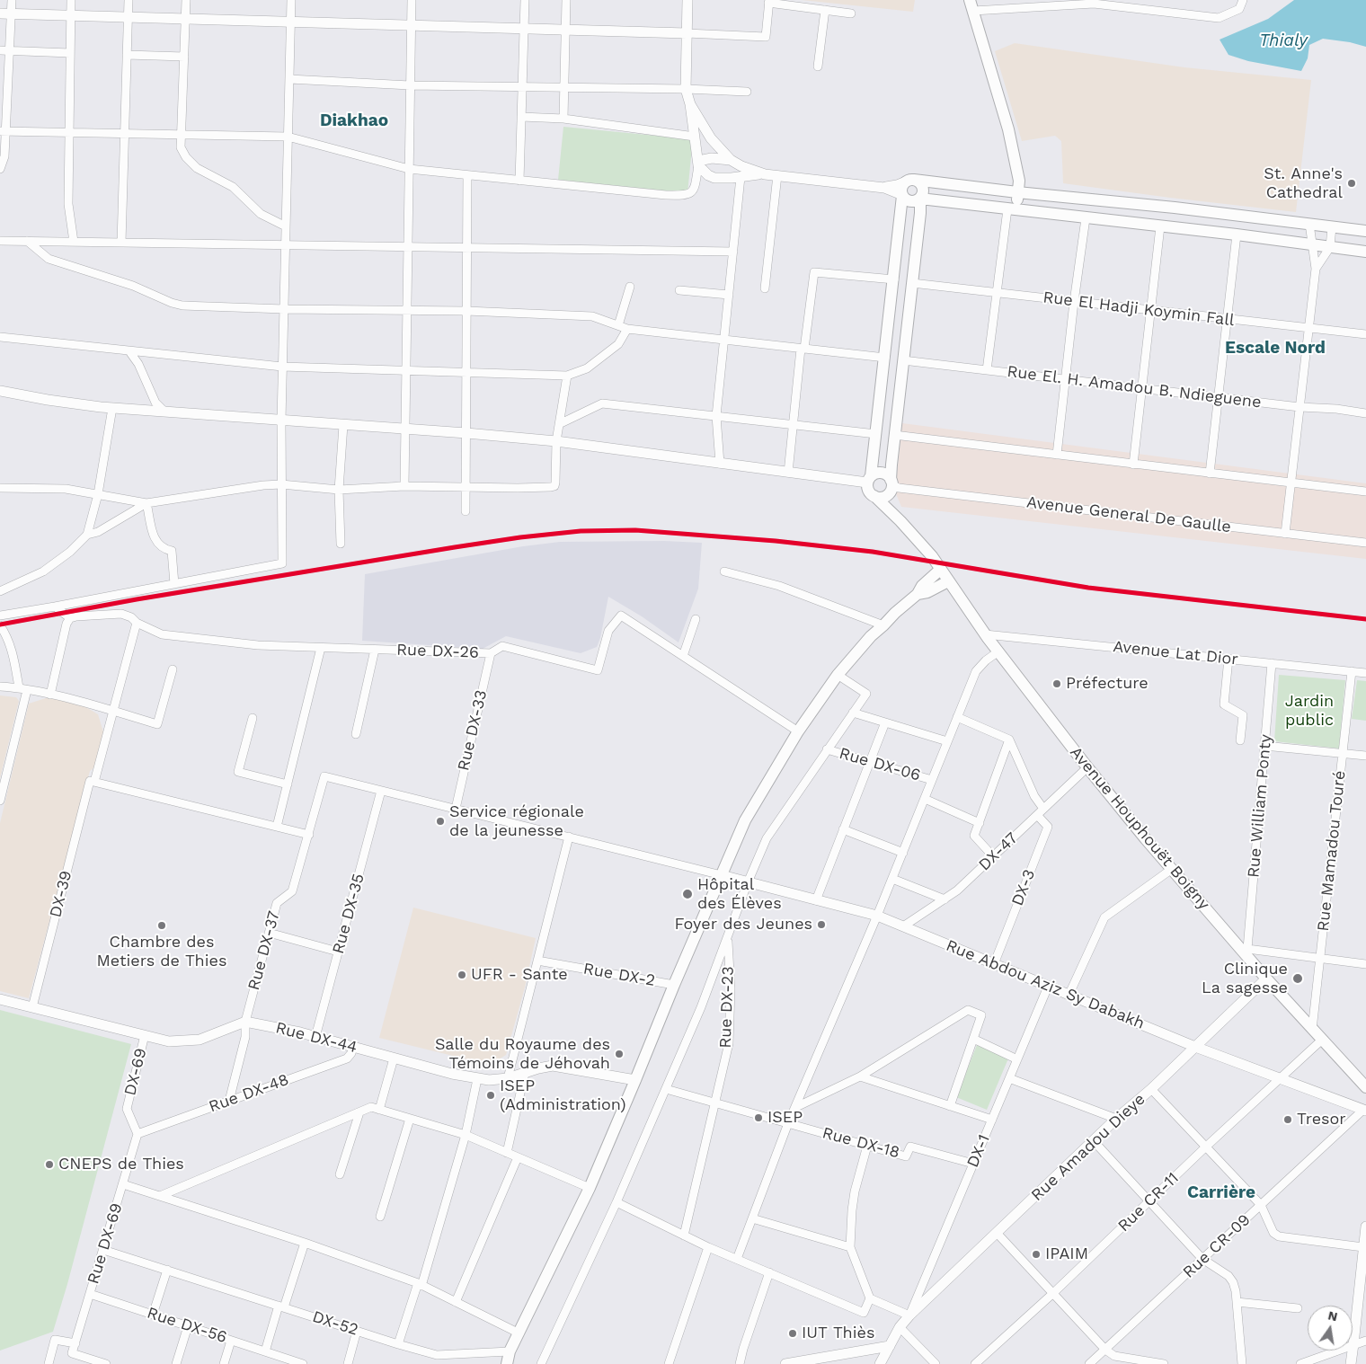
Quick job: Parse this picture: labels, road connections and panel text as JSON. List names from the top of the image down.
{
  "streets": {
    "main road": ["Avenue Houphouët Boigny"],
    "street": [
      "Rue El Hadji Koymin Fall",
      "Rue El. H. Amadou B. Ndieguene",
      "Avenue General De Gaulle",
      "Rue DX-26",
      "Avenue Lat Dior",
      "Rue DX-33",
      "Rue DX-06",
      "Rue William Ponty",
      "Rue Mamadou Touré",
      "DX-47",
      "DX-3",
      "DX-39",
      "Rue DX-35",
      "Rue DX-37",
      "Rue DX-2",
      "Rue Abdou Aziz Sy Dabakh",
      "Rue DX-23",
      "Rue DX-44",
      "DX-69",
      "Rue DX-48",
      "Rue DX-18",
      "Rue Amadou Dieye",
      "DX-1",
      "Rue CR-11",
      "Rue DX-69",
      "Rue CR-09",
      "DX-52",
      "Rue DX-56"
    ]
  },
  "crossings": [
    ["Avenue General De Gaulle", "Avenue Houphouët Boigny"],
    ["Rue DX-26", "Rue DX-33"],
    ["Rue DX-26", "DX-39"],
    ["Avenue Lat Dior", "Rue William Ponty"],
    ["Avenue Lat Dior", "Avenue Houphouët Boigny"],
    ["Avenue Lat Dior", "Rue Mamadou Touré"],
    ["Rue William Ponty", "Avenue Houphouët Boigny"],
    ["Avenue Houphouët Boigny", "Rue Mamadou Touré"],
    ["Avenue Houphouët Boigny", "DX-47"],
    ["Avenue Houphouët Boigny", "Rue Amadou Dieye"],
    ["Avenue Houphouët Boigny", "Rue CR-11"],
    ["DX-47", "DX-3"],
    ["DX-47", "Rue Abdou Aziz Sy Dabakh"],
    ["DX-3", "Rue Abdou Aziz Sy Dabakh"],
    ["Rue DX-35", "Rue DX-37"],
    ["Rue DX-35", "Rue DX-44"],
    ["Rue DX-37", "Rue DX-44"],
    ["Rue DX-37", "Rue DX-48"],
    ["Rue Abdou Aziz Sy Dabakh", "Rue Amadou Dieye"],
    ["Rue Abdou Aziz Sy Dabakh", "DX-1"],
    ["Rue Abdou Aziz Sy Dabakh", "Rue CR-11"],
    ["Rue Abdou Aziz Sy Dabakh", "Rue CR-09"],
    ["Rue DX-23", "Rue DX-18"],
    ["Rue DX-44", "Rue DX-48"],
    ["DX-69", "Rue DX-48"],
    ["DX-69", "Rue DX-69"],
    ["Rue DX-48", "Rue DX-69"],
    ["Rue DX-18", "DX-1"],
    ["Rue Amadou Dieye", "DX-1"],
    ["Rue DX-69", "DX-52"],
    ["Rue DX-69", "Rue DX-56"]
  ],
  "districts": ["Diakhao", "Escale Nord", "Carrière"],
  "water": ["Thialy"],
  "parks": ["Jardin public"],
  "places": [
    "St. Anne's Cathedral",
    "Préfecture",
    "Service régionale de la jeunesse",
    "Hôpital des Élèves",
    "Foyer des Jeunes",
    "Chambre des Metiers de Thies",
    "UFR - Sante",
    "Clinique La sagesse",
    "Salle du Royaume des Témoins de Jéhovah",
    "ISEP (Administration)",
    "ISEP",
    "Tresor",
    "CNEPS de Thies",
    "IPAIM",
    "IUT Thiès"
  ],
  "north": "top"
}
